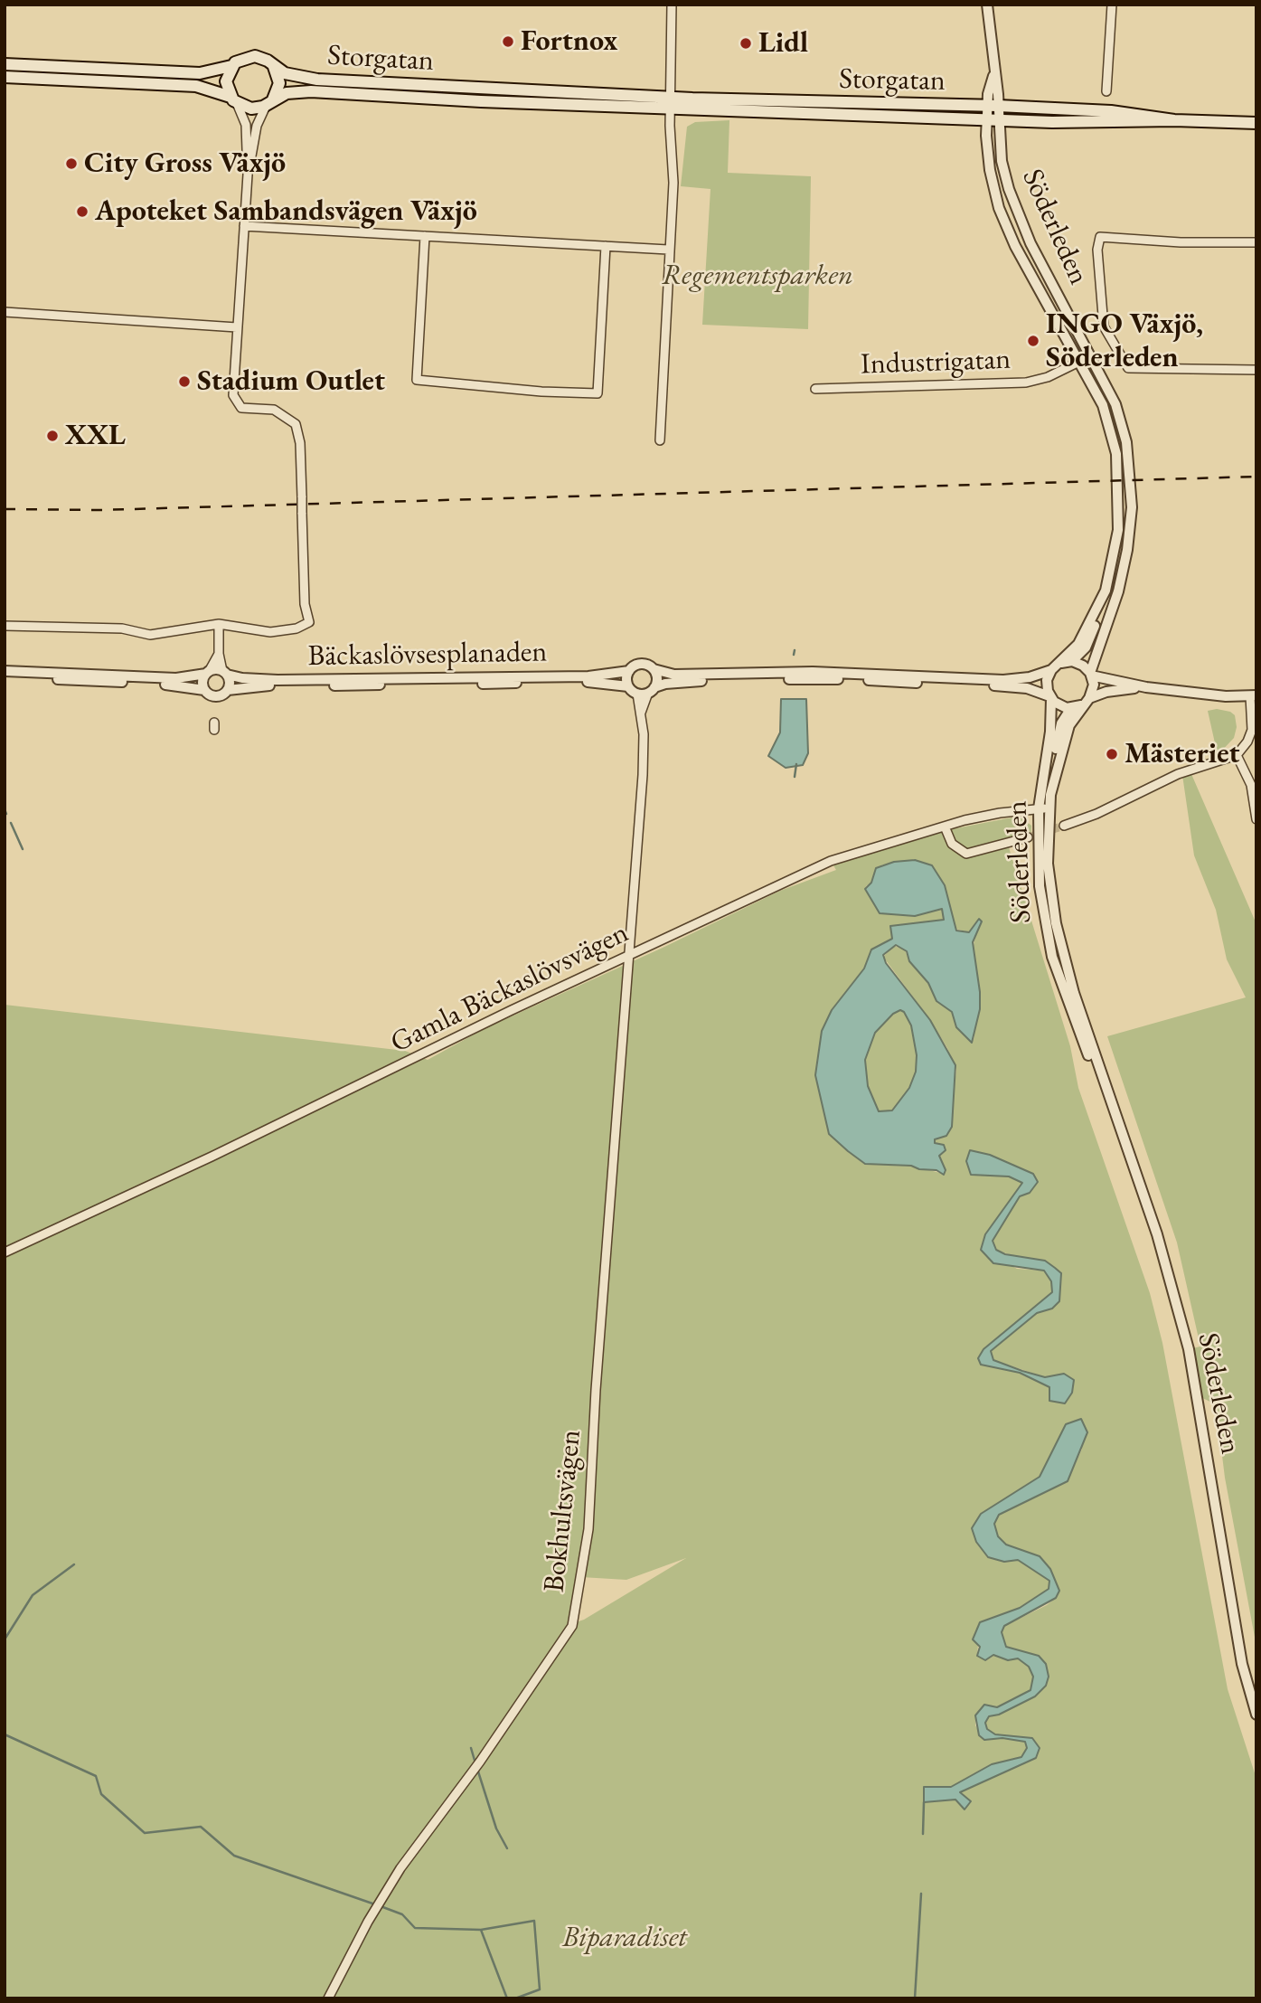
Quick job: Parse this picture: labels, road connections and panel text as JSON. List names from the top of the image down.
{
  "streets": {
    "main road": ["Storgatan"],
    "street": [
      "Söderleden",
      "Industrigatan",
      "Bäckaslövsesplanaden",
      "Gamla Bäckaslövsvägen",
      "Bokhultsvägen"
    ]
  },
  "crossings": [
    ["Storgatan", "Söderleden"],
    ["Söderleden", "Industrigatan"],
    ["Söderleden", "Bäckaslövsesplanaden"],
    ["Söderleden", "Gamla Bäckaslövsvägen"],
    ["Bäckaslövsesplanaden", "Bokhultsvägen"],
    ["Gamla Bäckaslövsvägen", "Bokhultsvägen"]
  ],
  "parks": ["Regementsparken", "Biparadiset"],
  "places": [
    "Fortnox",
    "Lidl",
    "City Gross Växjö",
    "Apoteket Sambandsvägen Växjö",
    "INGO Växjö, Söderleden",
    "Stadium Outlet",
    "XXL",
    "Mästeriet"
  ]
}
